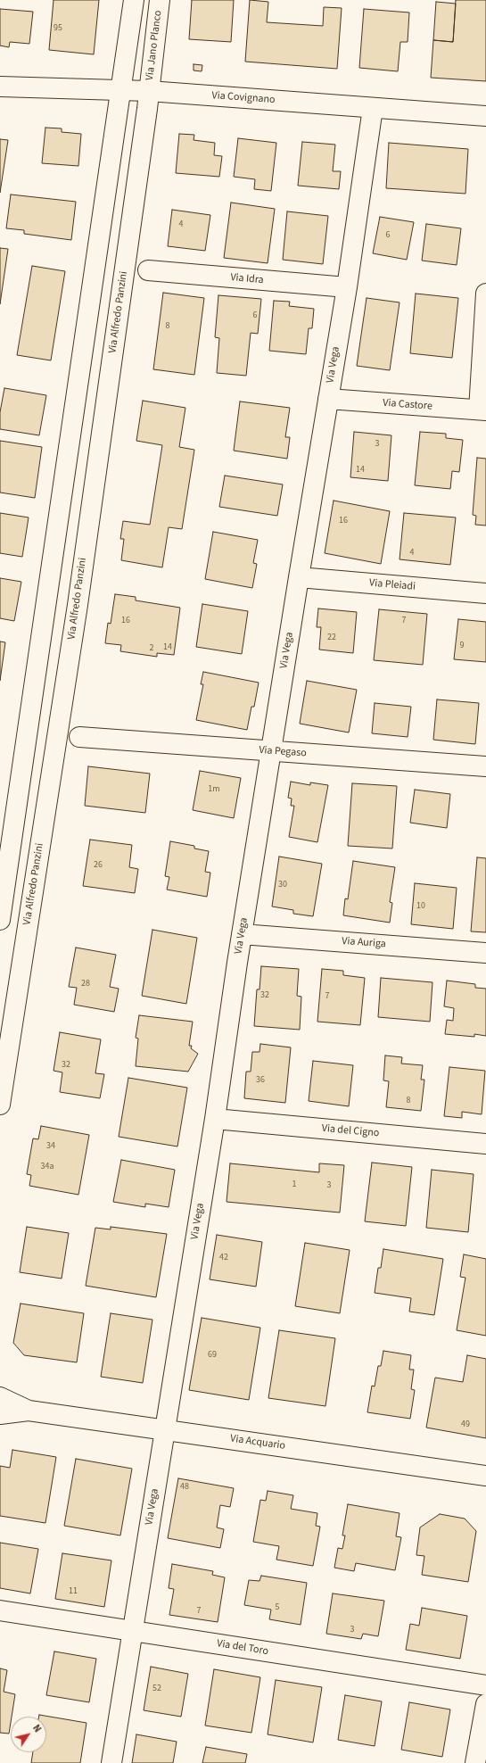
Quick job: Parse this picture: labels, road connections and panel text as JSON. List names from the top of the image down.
{
  "streets": {
    "street": [
      "Via Jano Planco",
      "Via Covignano",
      "Via Idra",
      "Via Alfredo Panzini",
      "Via Vega",
      "Via Castore",
      "Via Pleiadi",
      "Via Pegaso",
      "Via Auriga",
      "Via del Cigno",
      "Via Acquario",
      "Via del Toro"
    ]
  },
  "crossings": [
    ["Via Jano Planco", "Via Covignano"],
    ["Via Jano Planco", "Via Alfredo Panzini"],
    ["Via Covignano", "Via Alfredo Panzini"],
    ["Via Covignano", "Via Vega"],
    ["Via Idra", "Via Vega"],
    ["Via Vega", "Via Castore"],
    ["Via Vega", "Via Pleiadi"],
    ["Via Vega", "Via Pegaso"],
    ["Via Vega", "Via Auriga"],
    ["Via Vega", "Via del Cigno"],
    ["Via Vega", "Via Acquario"],
    ["Via Vega", "Via del Toro"]
  ],
  "house_numbers": [
    "95",
    "4",
    "6",
    "6",
    "8",
    "3",
    "14",
    "16",
    "4",
    "16",
    "7",
    "22",
    "9",
    "14",
    "2",
    "1m",
    "26",
    "30",
    "10",
    "28",
    "32",
    "7",
    "32",
    "36",
    "8",
    "34",
    "34a",
    "1",
    "3",
    "42",
    "69",
    "49",
    "48",
    "11",
    "5",
    "7",
    "3",
    "52"
  ],
  "north": "top right"
}
